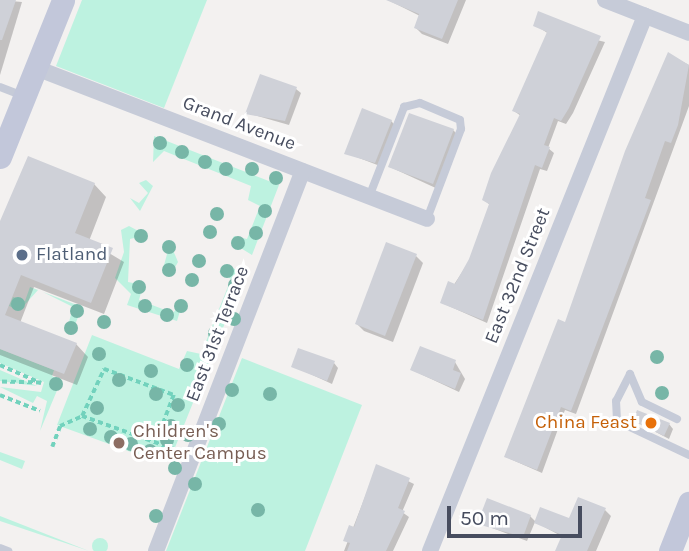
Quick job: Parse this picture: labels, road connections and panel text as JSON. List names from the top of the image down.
{
  "streets": {
    "street": ["Grand Avenue", "East 32nd Street", "East 31st Terrace"]
  },
  "crossings": [
    ["Grand Avenue", "East 31st Terrace"]
  ],
  "places": ["Flatland", "China Feast", "Children's Center Campus"],
  "scale_bar": "50 m"
}
